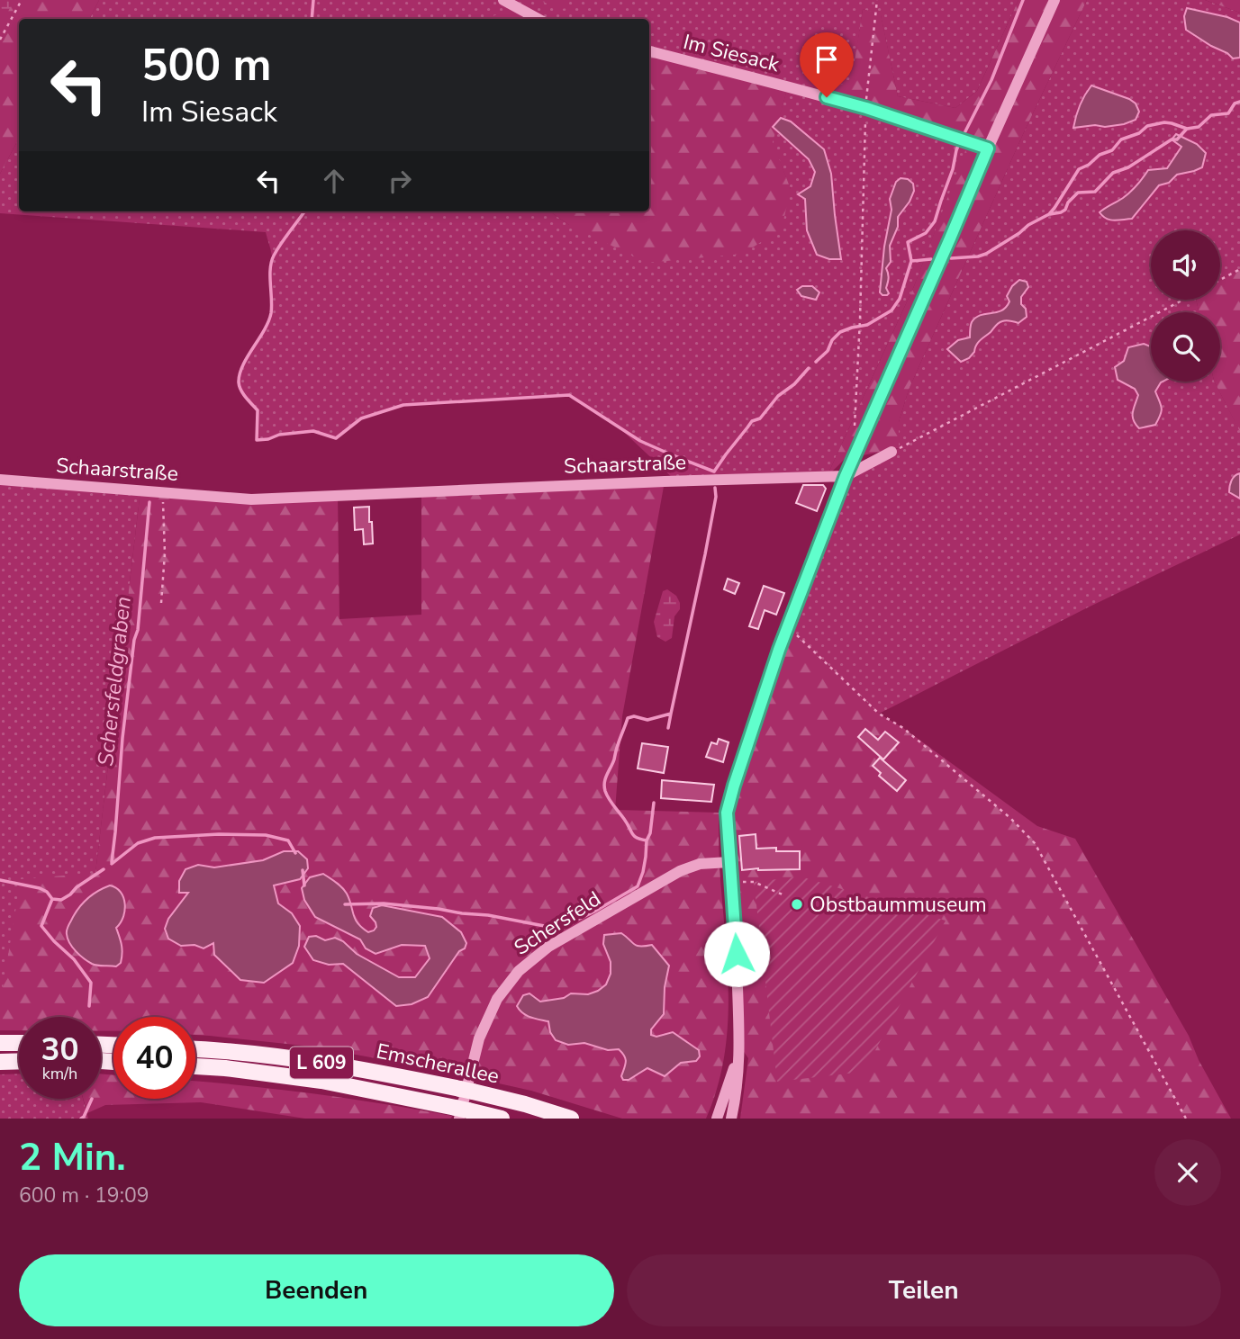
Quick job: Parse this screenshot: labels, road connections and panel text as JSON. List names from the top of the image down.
{
  "streets": {
    "main road": ["L 609", "Emscherallee"],
    "street": ["Im Siesack", "Schaarstraße", "Schersfeld"]
  },
  "crossings": [
    ["Schersfeld", "Emscherallee"]
  ],
  "water": ["Schersfeldgraben"],
  "places": ["Obstbaummuseum"],
  "page": {
    "turn": ["500 m", "Im Siesack"],
    "speed": "30 km/h",
    "limit": "40",
    "heading": ["2 Min.", "600 m · 19:09"],
    "buttons": ["Beenden", "Teilen"]
  }
}
